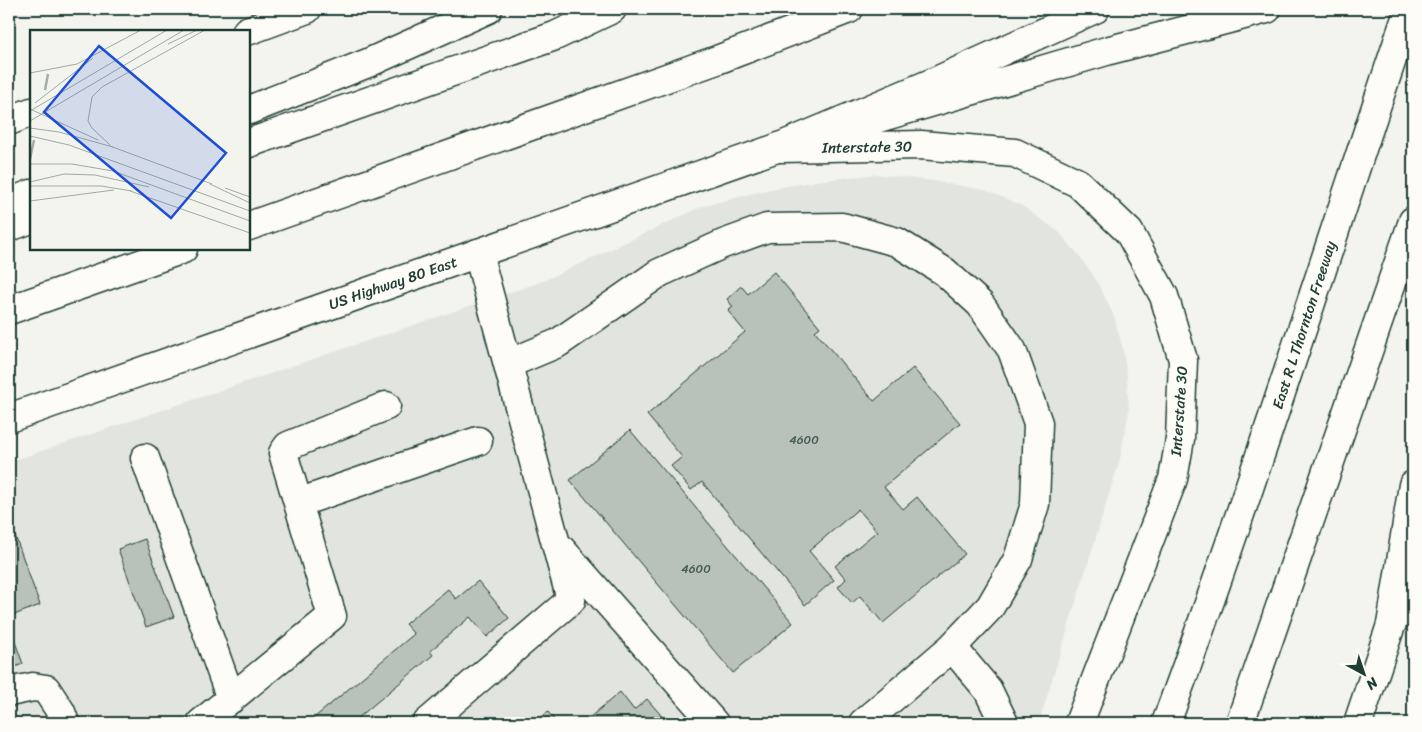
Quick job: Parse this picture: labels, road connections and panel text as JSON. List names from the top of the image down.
{
  "streets": {
    "main road": ["Interstate 30", "US Highway 80 East", "East R L Thornton Freeway"]
  },
  "crossings": [
    ["Interstate 30", "US Highway 80 East"]
  ],
  "house_numbers": ["4600", "4600"],
  "north": "bottom right"
}
